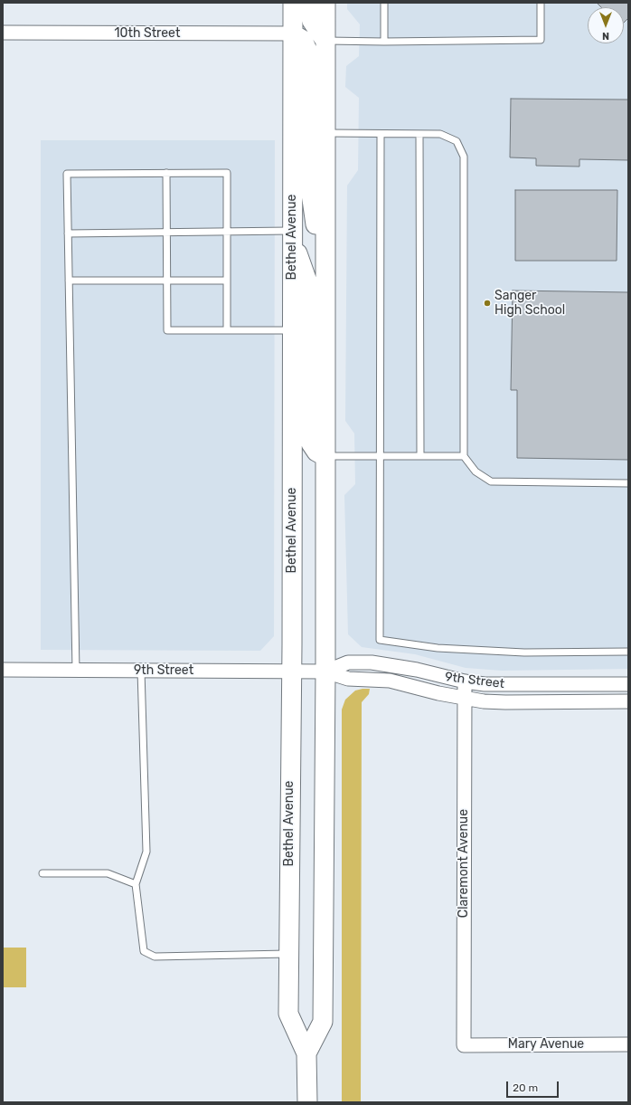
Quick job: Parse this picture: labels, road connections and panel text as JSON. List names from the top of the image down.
{
  "streets": {
    "main road": ["Bethel Avenue"],
    "street": [
      "10th Street",
      "9th Street",
      "Claremont Avenue",
      "Mary Avenue"
    ]
  },
  "crossings": [
    ["10th Street", "Bethel Avenue"],
    ["Bethel Avenue", "9th Street"],
    ["9th Street", "Claremont Avenue"],
    ["Claremont Avenue", "Mary Avenue"]
  ],
  "places": ["Sanger High School"],
  "scale_bar": "20 m",
  "north": "bottom"
}
